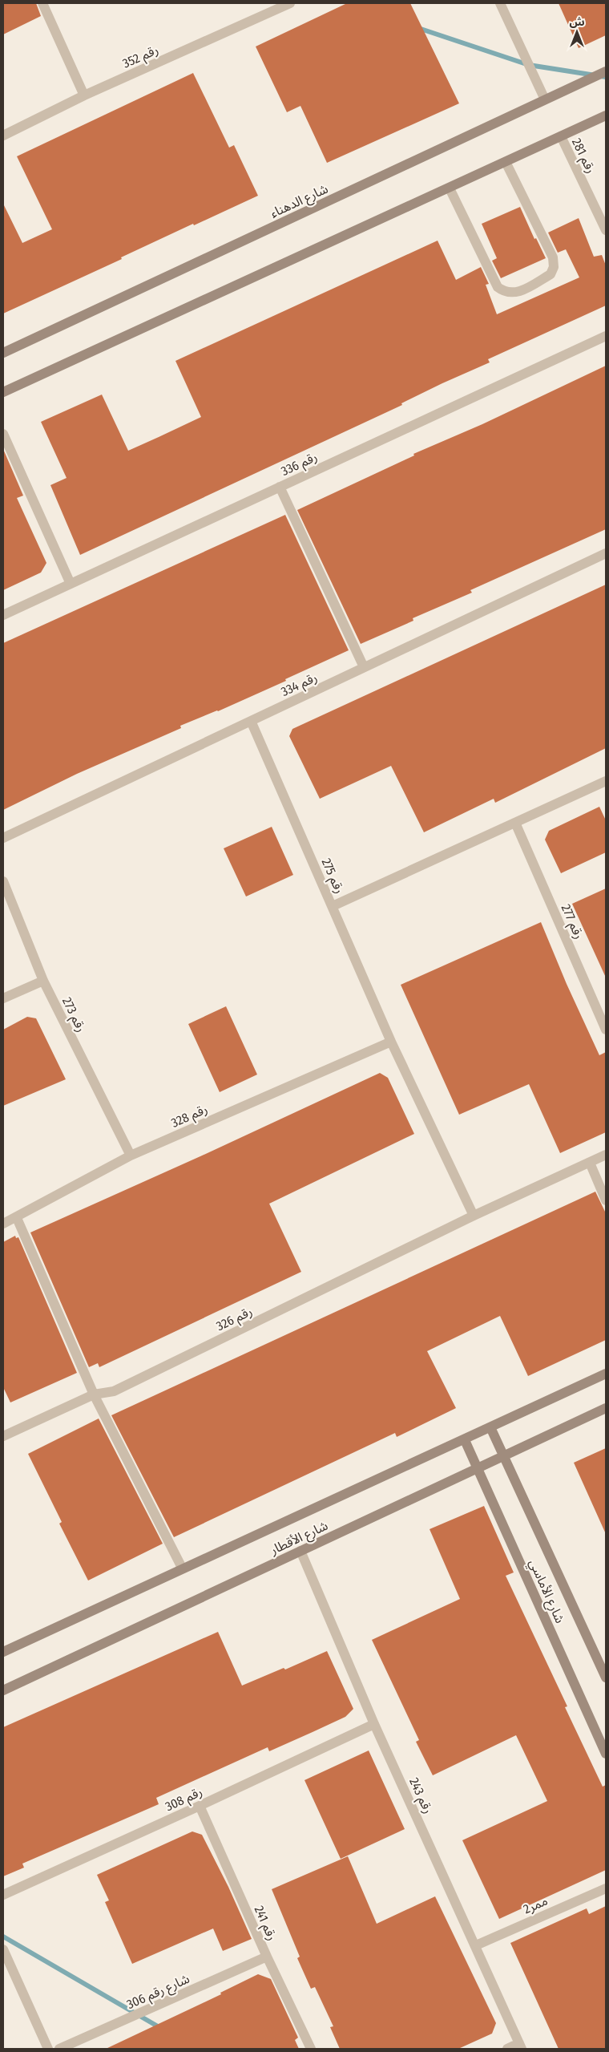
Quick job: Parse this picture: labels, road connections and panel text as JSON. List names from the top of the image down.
{
  "streets": {
    "street": [
      "رقم 352",
      "رقم 281",
      "شارع الدهناء",
      "رقم 336",
      "رقم 334",
      "رقم 275",
      "رقم 277",
      "رقم 273",
      "رقم 328",
      "رقم 326",
      "شارع الأقطار",
      "شارع الأماسي",
      "رقم 243",
      "رقم 308",
      "ممر2",
      "رقم 241",
      "شارع رقم 306"
    ]
  },
  "crossings": [
    ["رقم 334", "رقم 275"],
    ["رقم 275", "رقم 328"],
    ["رقم 275", "رقم 326"],
    ["رقم 273", "رقم 328"],
    ["شارع الأقطار", "شارع الأماسي"],
    ["شارع الأقطار", "رقم 243"],
    ["رقم 243", "رقم 308"],
    ["رقم 243", "ممر2"],
    ["رقم 308", "رقم 241"],
    ["رقم 241", "شارع رقم 306"]
  ],
  "north": "top"
}
